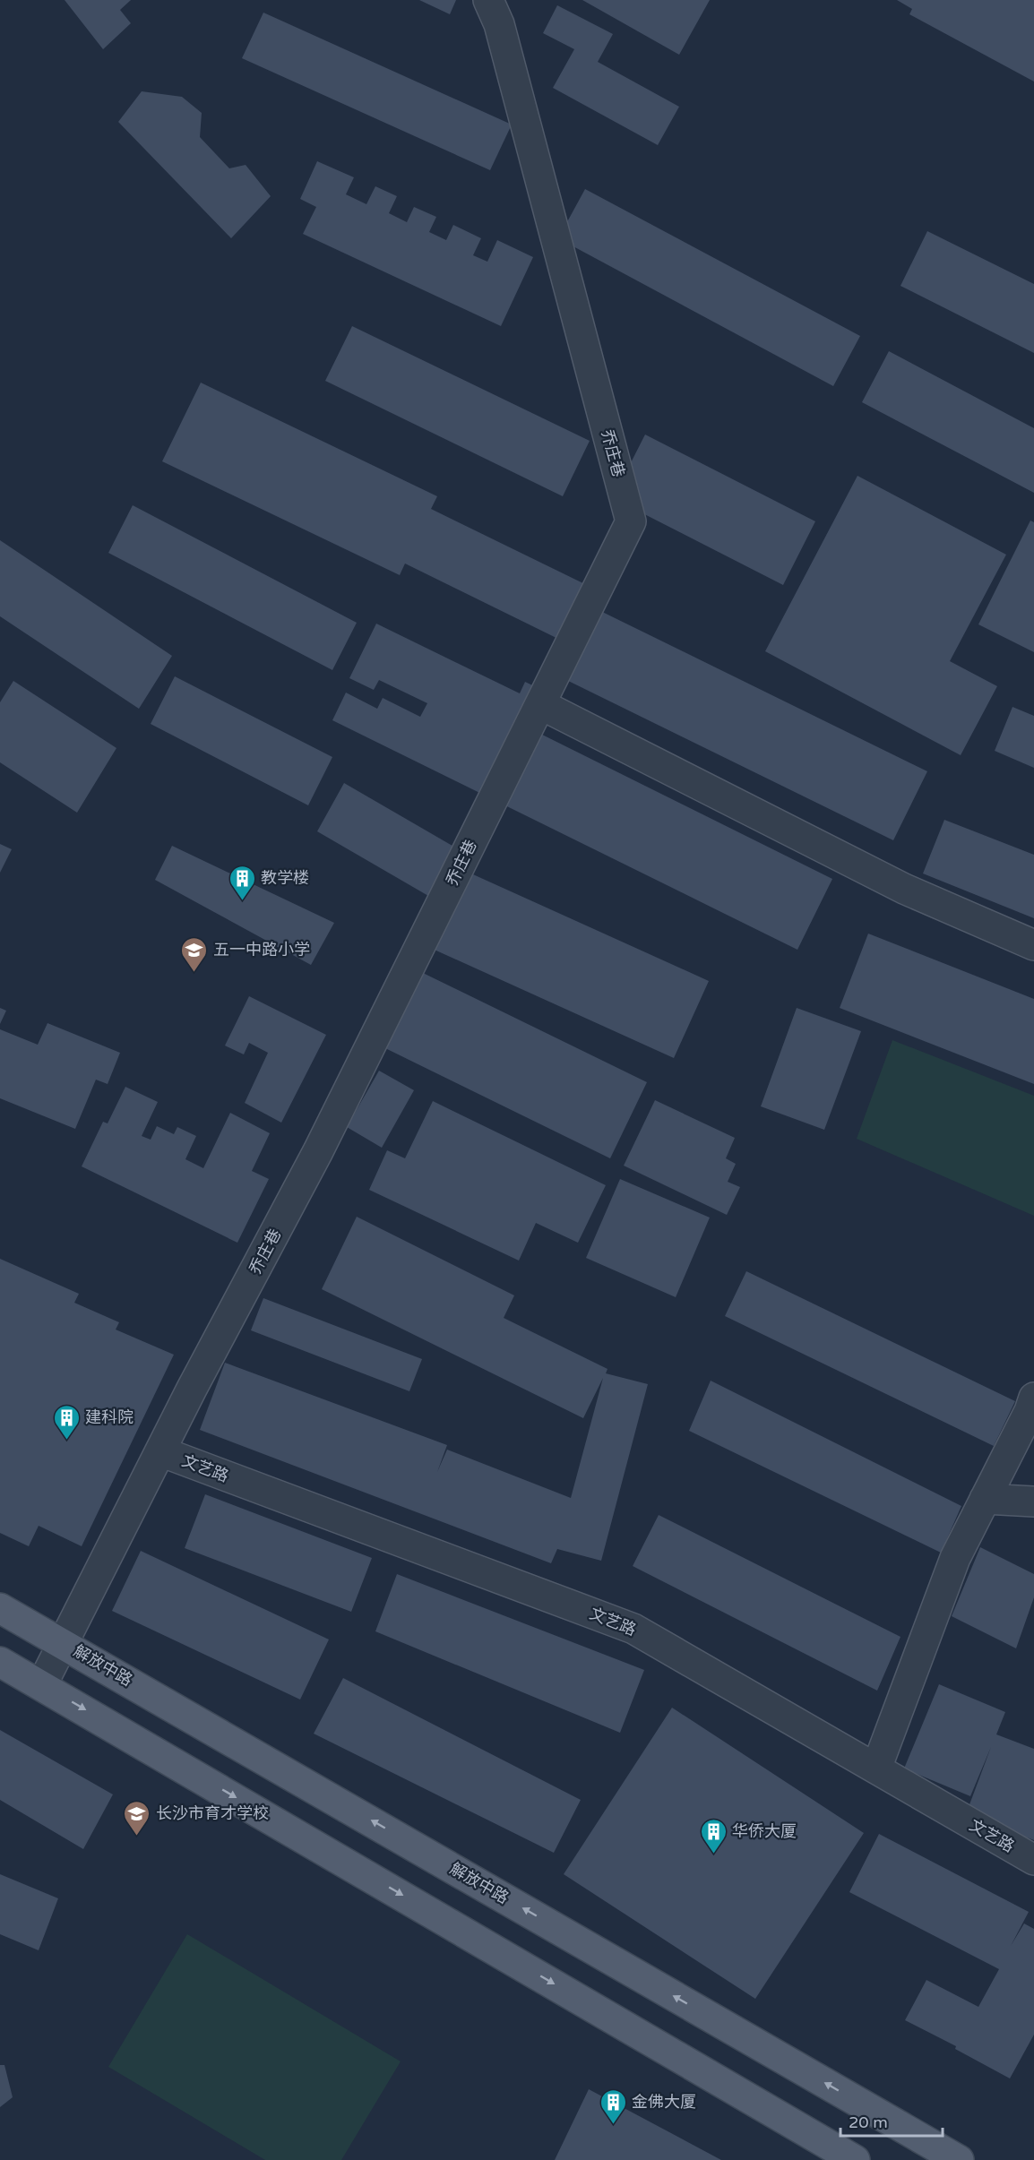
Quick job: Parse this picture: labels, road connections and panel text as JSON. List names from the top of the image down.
{
  "streets": {
    "main road": ["解放中路"],
    "street": ["乔庄巷", "文艺路"]
  },
  "crossings": [
    ["乔庄巷", "文艺路"],
    ["乔庄巷", "解放中路"]
  ],
  "places": {
    "building": [
      "教学楼",
      "建科院",
      "华侨大厦",
      "金佛大厦"
    ],
    "school or university": ["五一中路小学", "长沙市育才学校"]
  },
  "scale_bar": "20 m"
}
